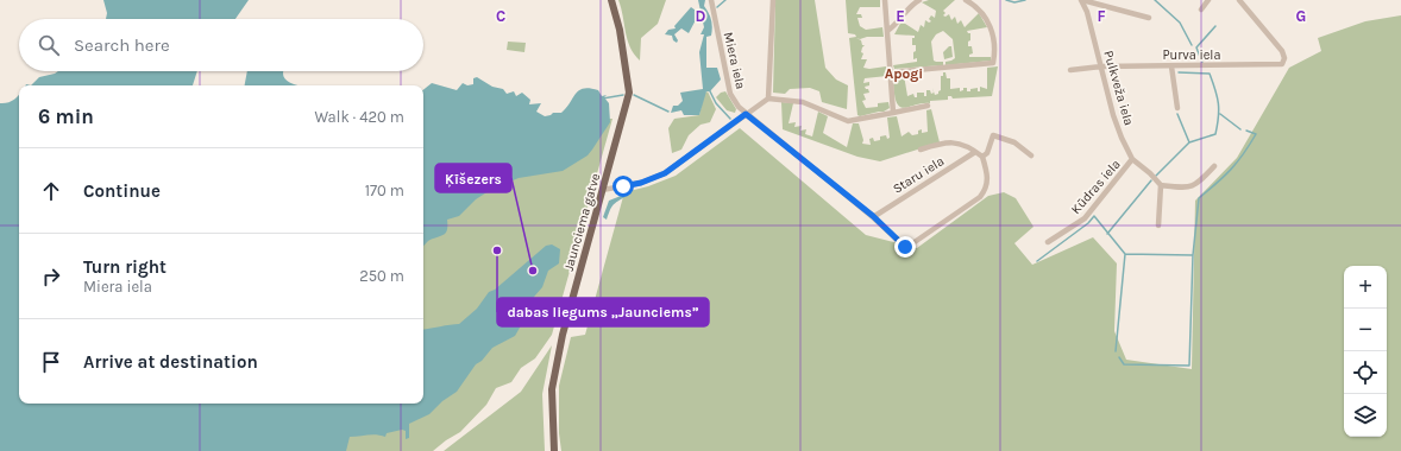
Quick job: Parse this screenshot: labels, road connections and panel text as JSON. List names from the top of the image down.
{
  "streets": {
    "main road": ["Jaunciema gatve"],
    "street": [
      "Purva iela",
      "Miera iela",
      "Pulkveža iela",
      "Staru iela",
      "Kūdras iela"
    ]
  },
  "crossings": [
    ["Purva iela", "Pulkveža iela"],
    ["Miera iela", "Staru iela"],
    ["Pulkveža iela", "Kūdras iela"]
  ],
  "districts": ["Apogi"],
  "places": ["dabas liegums „Jaunciems”", "Ķīšezers"],
  "page": {
    "search": "Search here",
    "heading": ["6 min", "Walk · 420 m"],
    "list": [
      ["Continue", "170 m"],
      ["Turn right", "Miera iela", "250 m"],
      "Arrive at destination"
    ],
    "map_buttons": ["+", "−"]
  },
  "grid": {
    "columns": [
      "C",
      "D",
      "E",
      "F",
      "G"
    ]
  }
}
